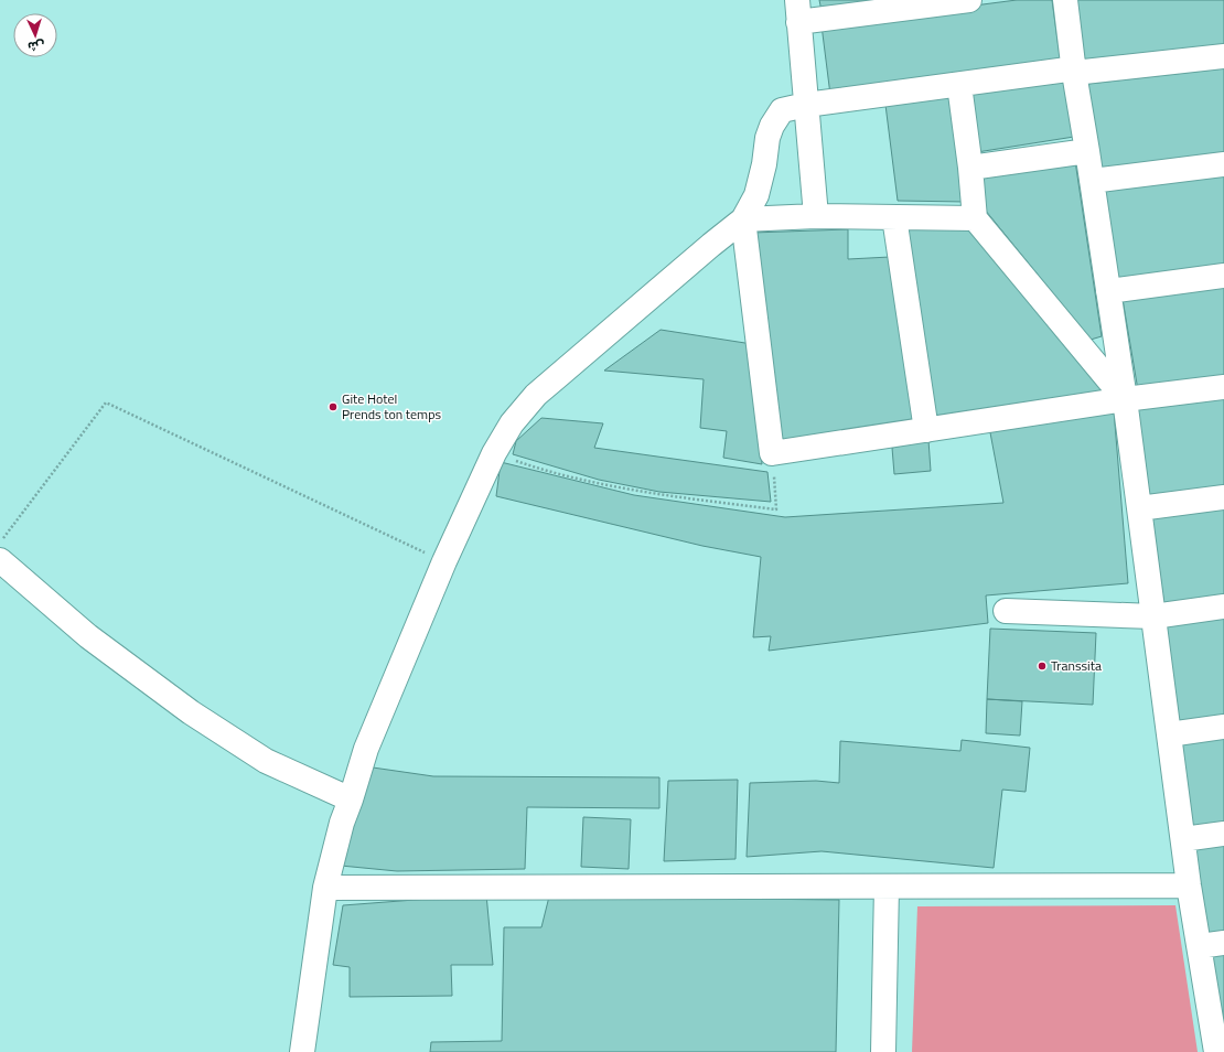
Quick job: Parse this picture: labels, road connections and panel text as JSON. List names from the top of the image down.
{
  "places": ["Gite Hotel Prends ton temps", "Transsita"],
  "north": "bottom"
}
